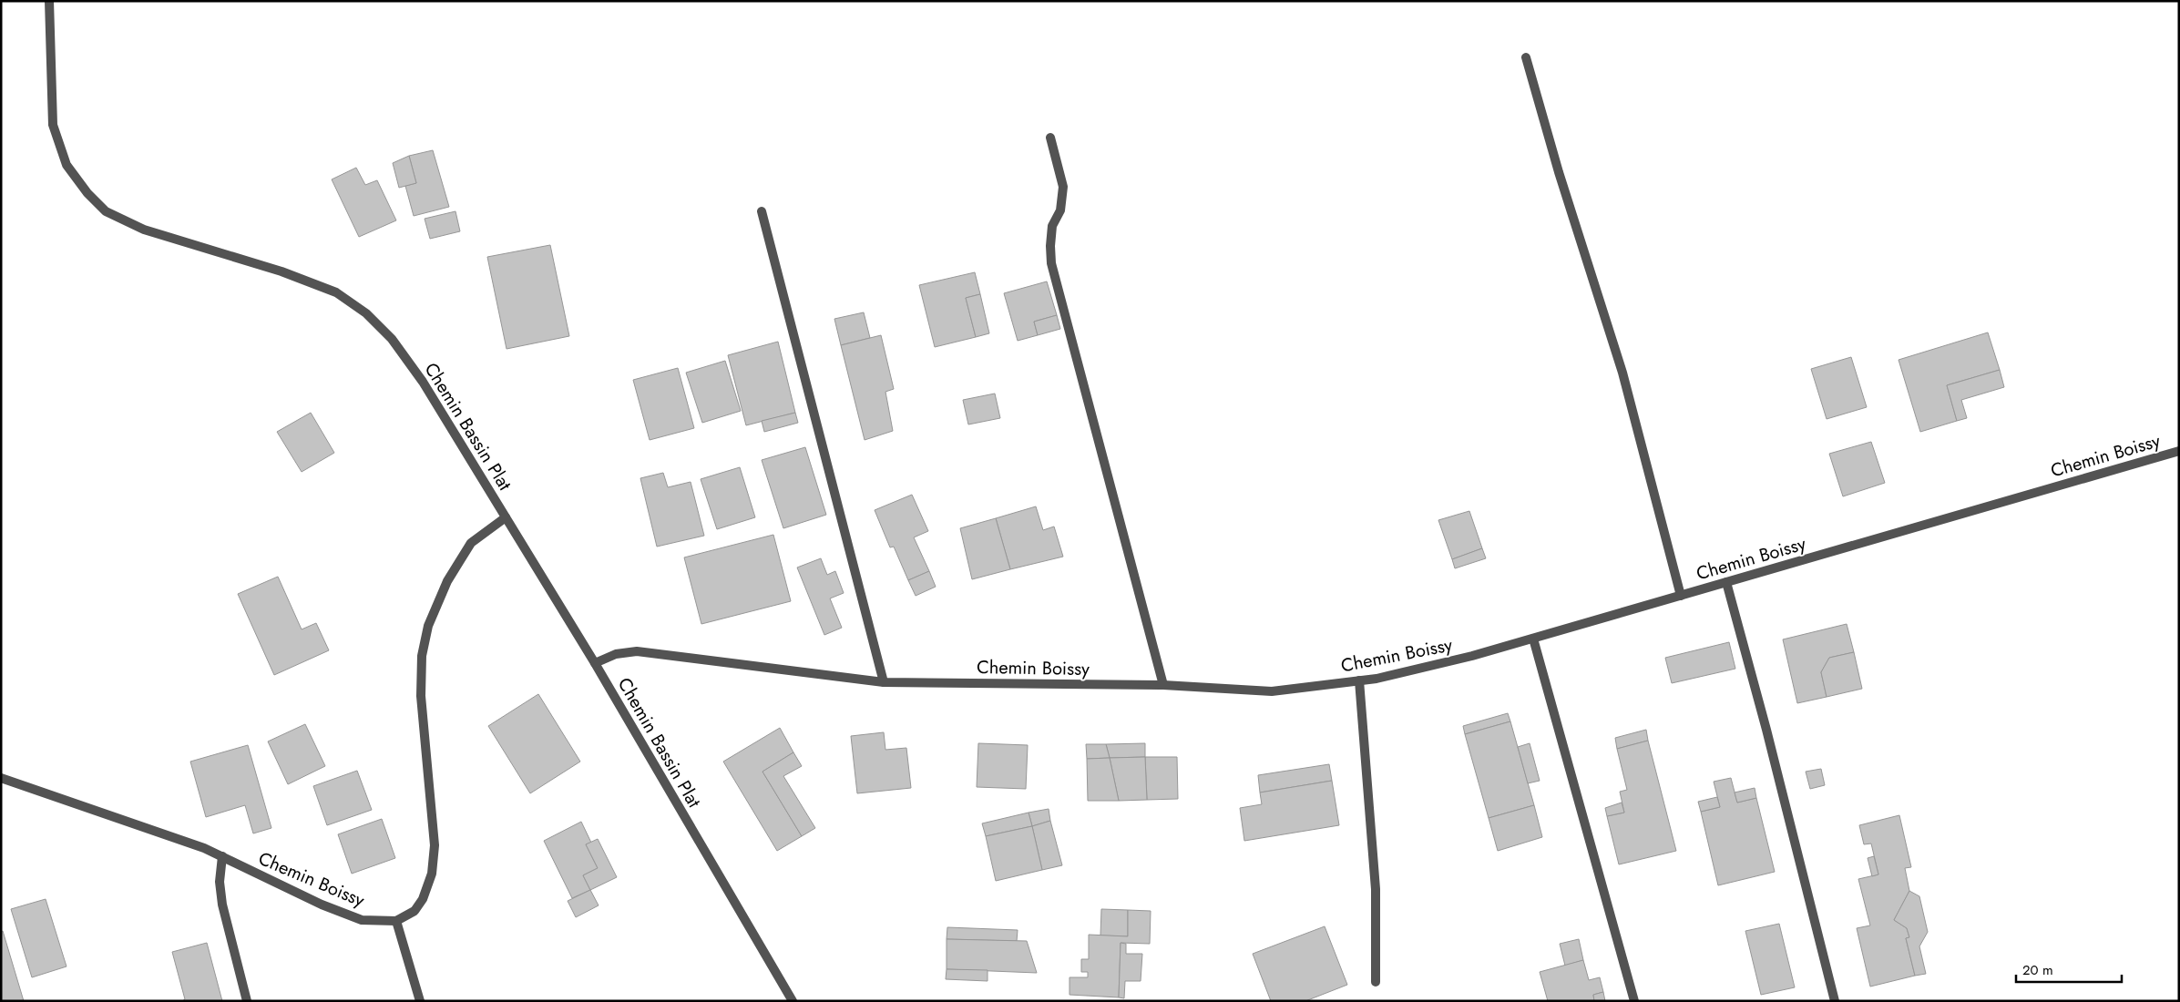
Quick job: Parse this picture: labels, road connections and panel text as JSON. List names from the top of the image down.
{
  "streets": {
    "street": ["Chemin Bassin Plat", "Chemin Boissy"]
  },
  "crossings": [
    ["Chemin Bassin Plat", "Chemin Boissy"]
  ],
  "scale_bar": "20 m"
}
